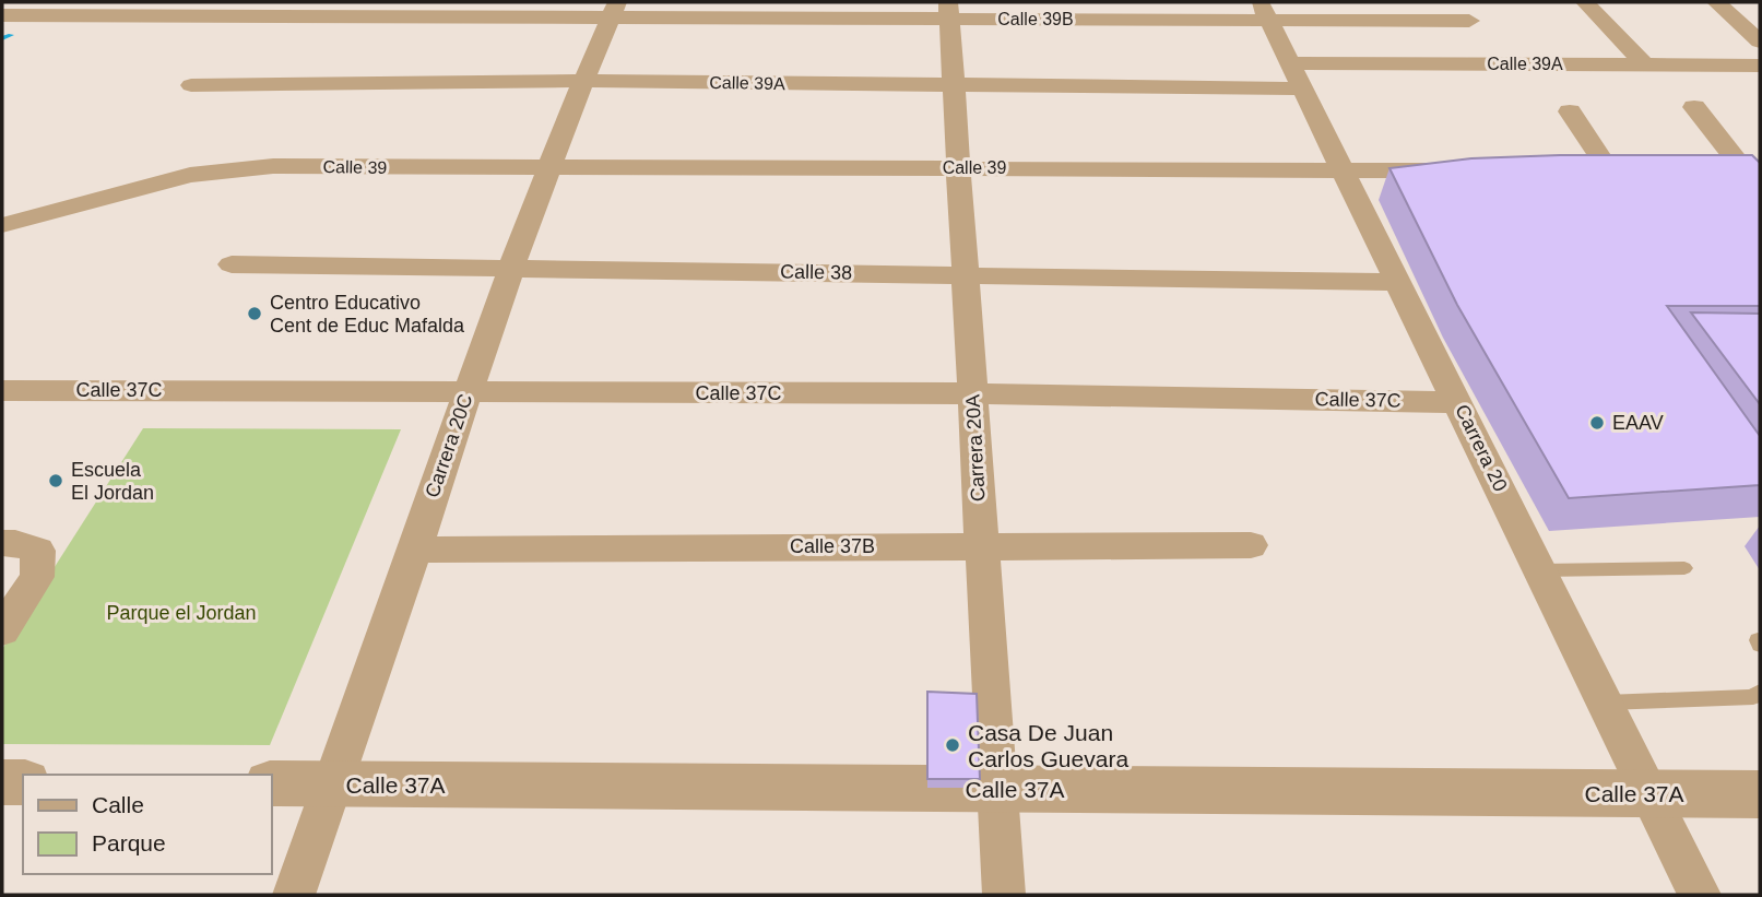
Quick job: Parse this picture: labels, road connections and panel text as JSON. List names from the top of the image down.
{
  "streets": {
    "street": [
      "Calle 39B",
      "Calle 39A",
      "Calle 39",
      "Calle 38",
      "Calle 37C",
      "Carrera 20C",
      "Carrera 20A",
      "Carrera 20",
      "Calle 37B",
      "Calle 37A"
    ]
  },
  "crossings": [
    ["Calle 39B", "Carrera 20C"],
    ["Calle 39B", "Carrera 20A"],
    ["Calle 39B", "Carrera 20"],
    ["Calle 39A", "Carrera 20C"],
    ["Calle 39A", "Carrera 20A"],
    ["Calle 39A", "Carrera 20"],
    ["Calle 39", "Carrera 20C"],
    ["Calle 39", "Carrera 20A"],
    ["Calle 39", "Carrera 20"],
    ["Calle 38", "Carrera 20C"],
    ["Calle 38", "Carrera 20A"],
    ["Calle 38", "Carrera 20"],
    ["Calle 37C", "Carrera 20C"],
    ["Calle 37C", "Carrera 20A"],
    ["Calle 37C", "Carrera 20"],
    ["Carrera 20C", "Calle 37B"],
    ["Carrera 20C", "Calle 37A"],
    ["Carrera 20A", "Calle 37B"],
    ["Carrera 20A", "Calle 37A"],
    ["Carrera 20", "Calle 37A"]
  ],
  "parks": ["Parque el Jordan"],
  "places": [
    "Centro Educativo Cent de Educ Mafalda",
    "EAAV",
    "Escuela El Jordan",
    "Casa De Juan Carlos Guevara"
  ],
  "legend": ["Calle", "Parque"]
}
